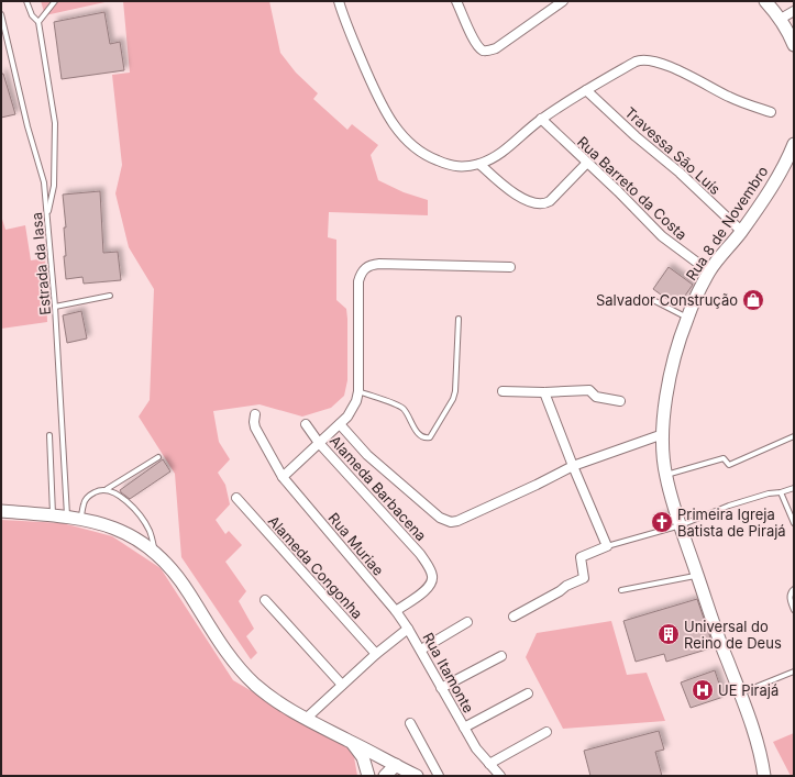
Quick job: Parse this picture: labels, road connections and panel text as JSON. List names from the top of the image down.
{
  "streets": {
    "main road": ["Rua 8 de Novembro"],
    "street": [
      "Travessa São Luís",
      "Rua Barreto da Costa",
      "Alameda Barbacena",
      "Rua Muriae",
      "Alameda Congonha",
      "Rua Itamonte"
    ],
    "lane": ["Estrada da Iasa"]
  },
  "crossings": [
    ["Travessa São Luís", "Rua 8 de Novembro"],
    ["Rua Barreto da Costa", "Rua 8 de Novembro"],
    ["Alameda Barbacena", "Rua Muriae"],
    ["Rua Muriae", "Rua Itamonte"],
    ["Alameda Congonha", "Rua Itamonte"]
  ],
  "places": {
    "shop": ["Salvador Construção"],
    "church": ["Primeira Igreja Batista de Pirajá"],
    "building": ["Universal do Reino de Deus"],
    "hospital": ["UE Pirajá"]
  }
}
